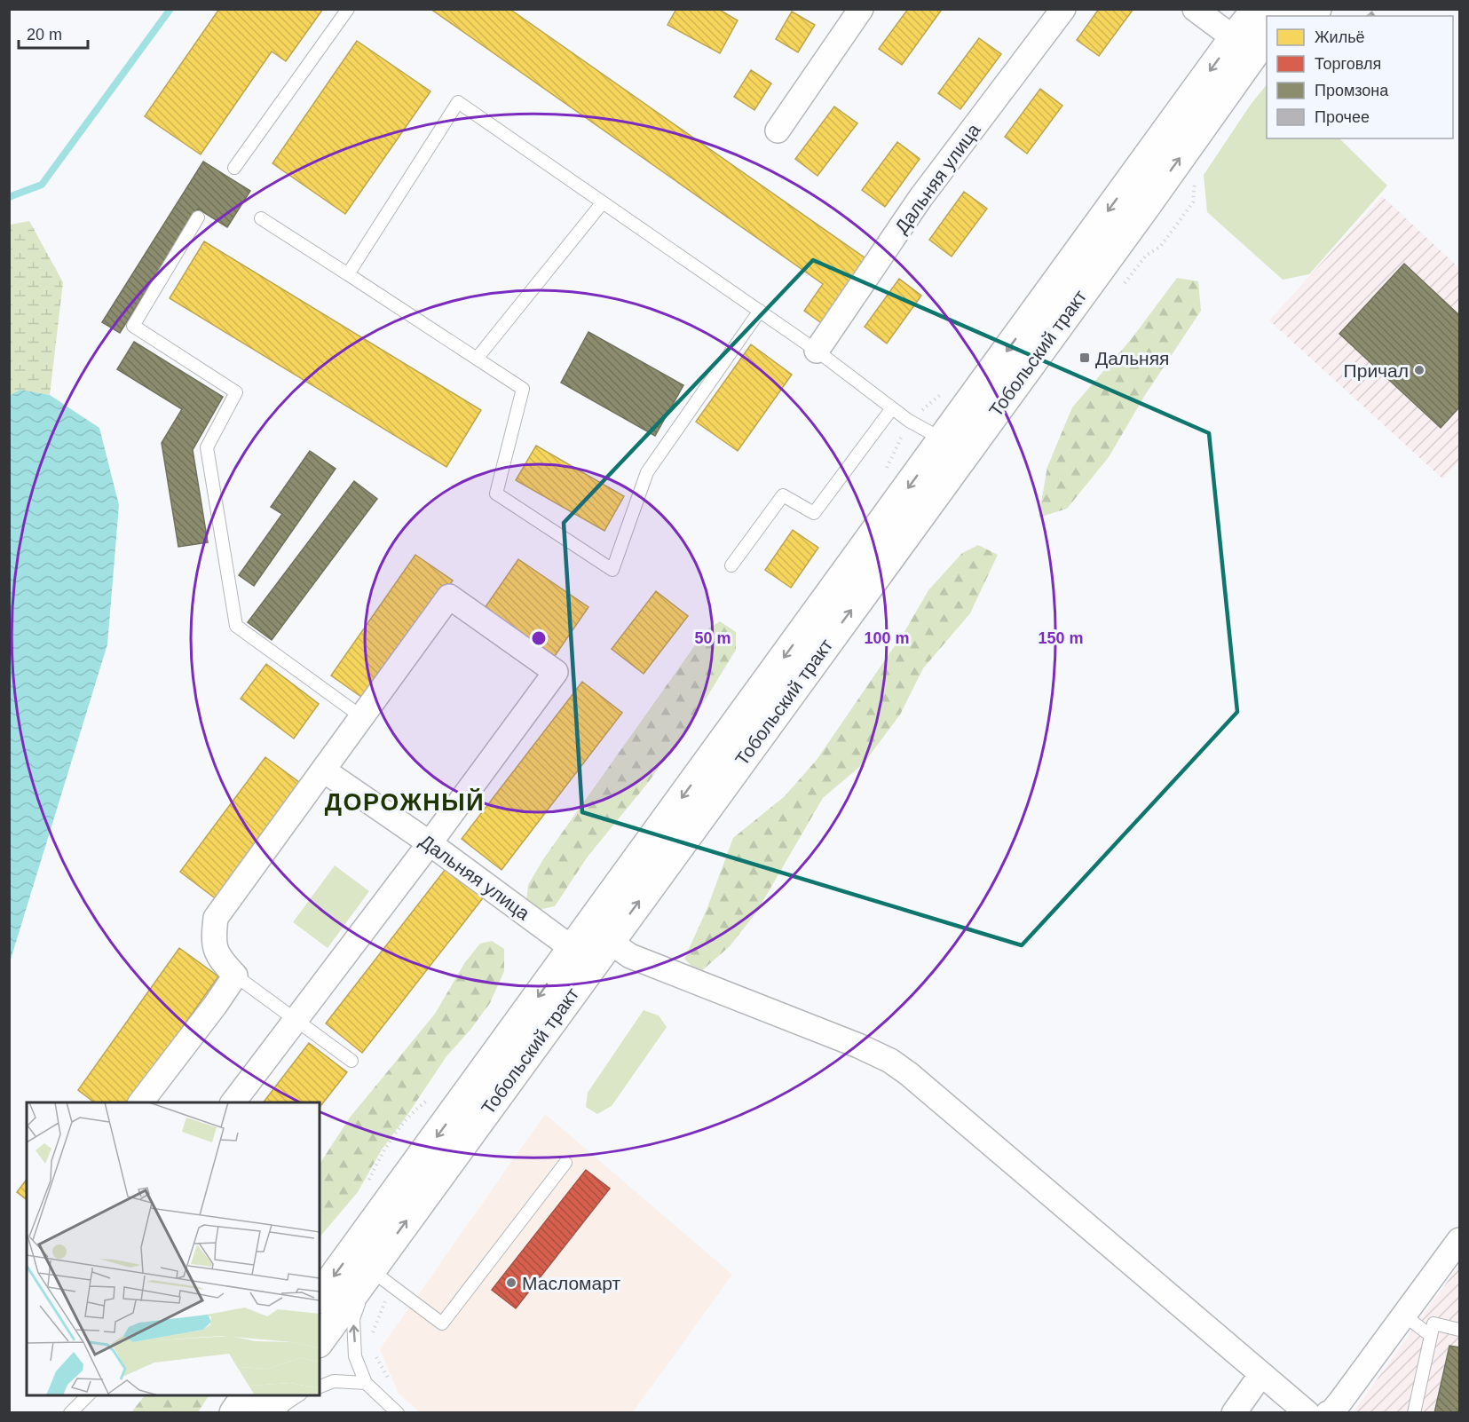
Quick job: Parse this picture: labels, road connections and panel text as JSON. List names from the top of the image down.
{
  "streets": {
    "main road": ["Тобольский тракт"],
    "street": ["Дальняя улица"]
  },
  "crossings": [
    ["Дальняя улица", "Тобольский тракт"]
  ],
  "districts": ["ДОРОЖНЫЙ"],
  "places": {
    "transit": ["Дальняя"],
    "other": ["Причал", "Масломарт"]
  },
  "legend": [
    "Жильё",
    "Торговля",
    "Промзона",
    "Прочее"
  ],
  "scale_bar": "20 m",
  "rings": ["50 m", "100 m", "150 m"]
}
